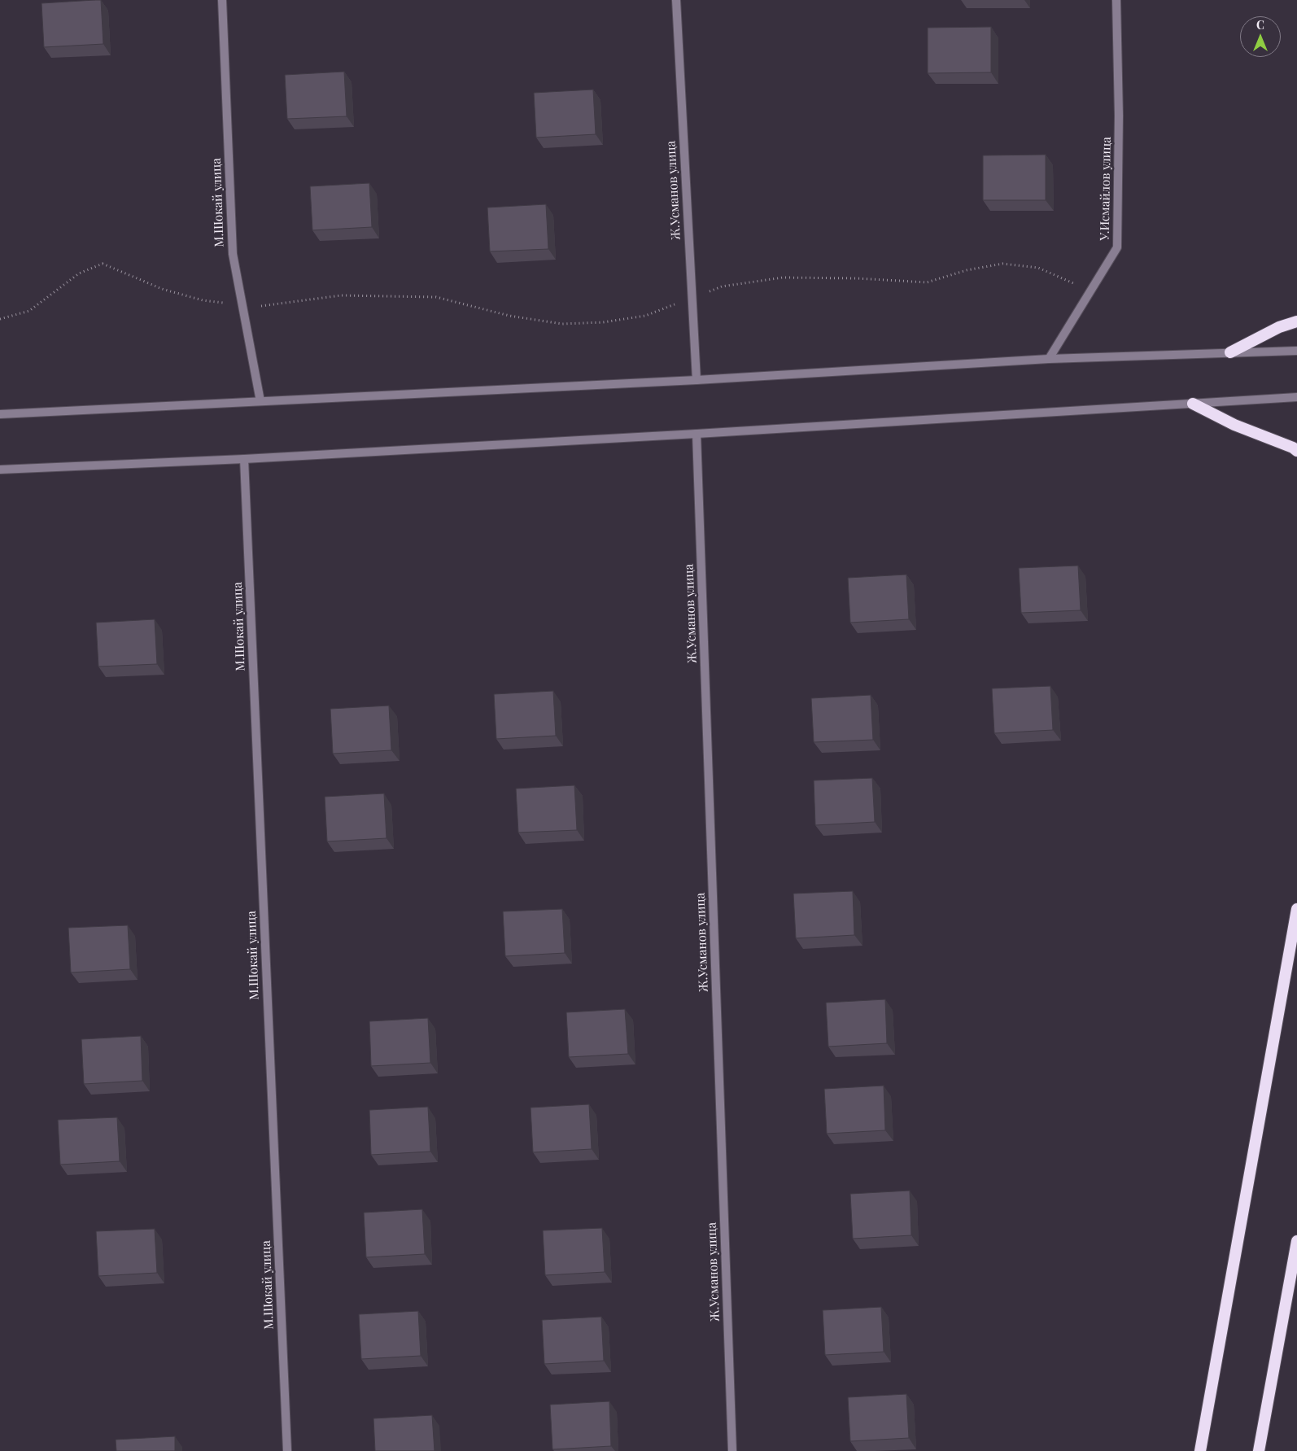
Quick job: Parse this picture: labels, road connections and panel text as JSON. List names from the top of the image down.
{
  "streets": {
    "street": ["У.Исмайлов улица", "Ж.Усманов улица", "М.Шокай улица"]
  },
  "north": "top"
}
